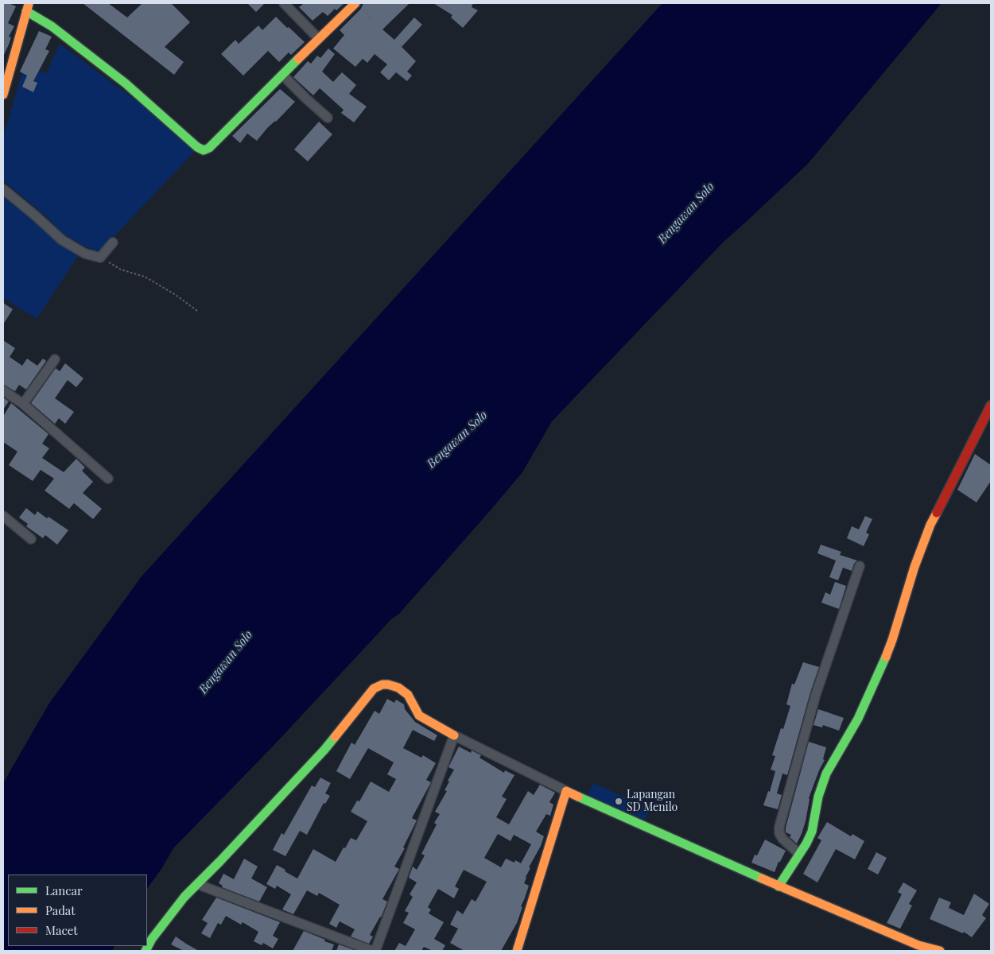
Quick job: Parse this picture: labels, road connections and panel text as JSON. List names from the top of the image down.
{
  "water": ["Bengawan Solo"],
  "places": ["Lapangan SD Menilo"],
  "legend": ["Lancar", "Padat", "Macet"]
}
